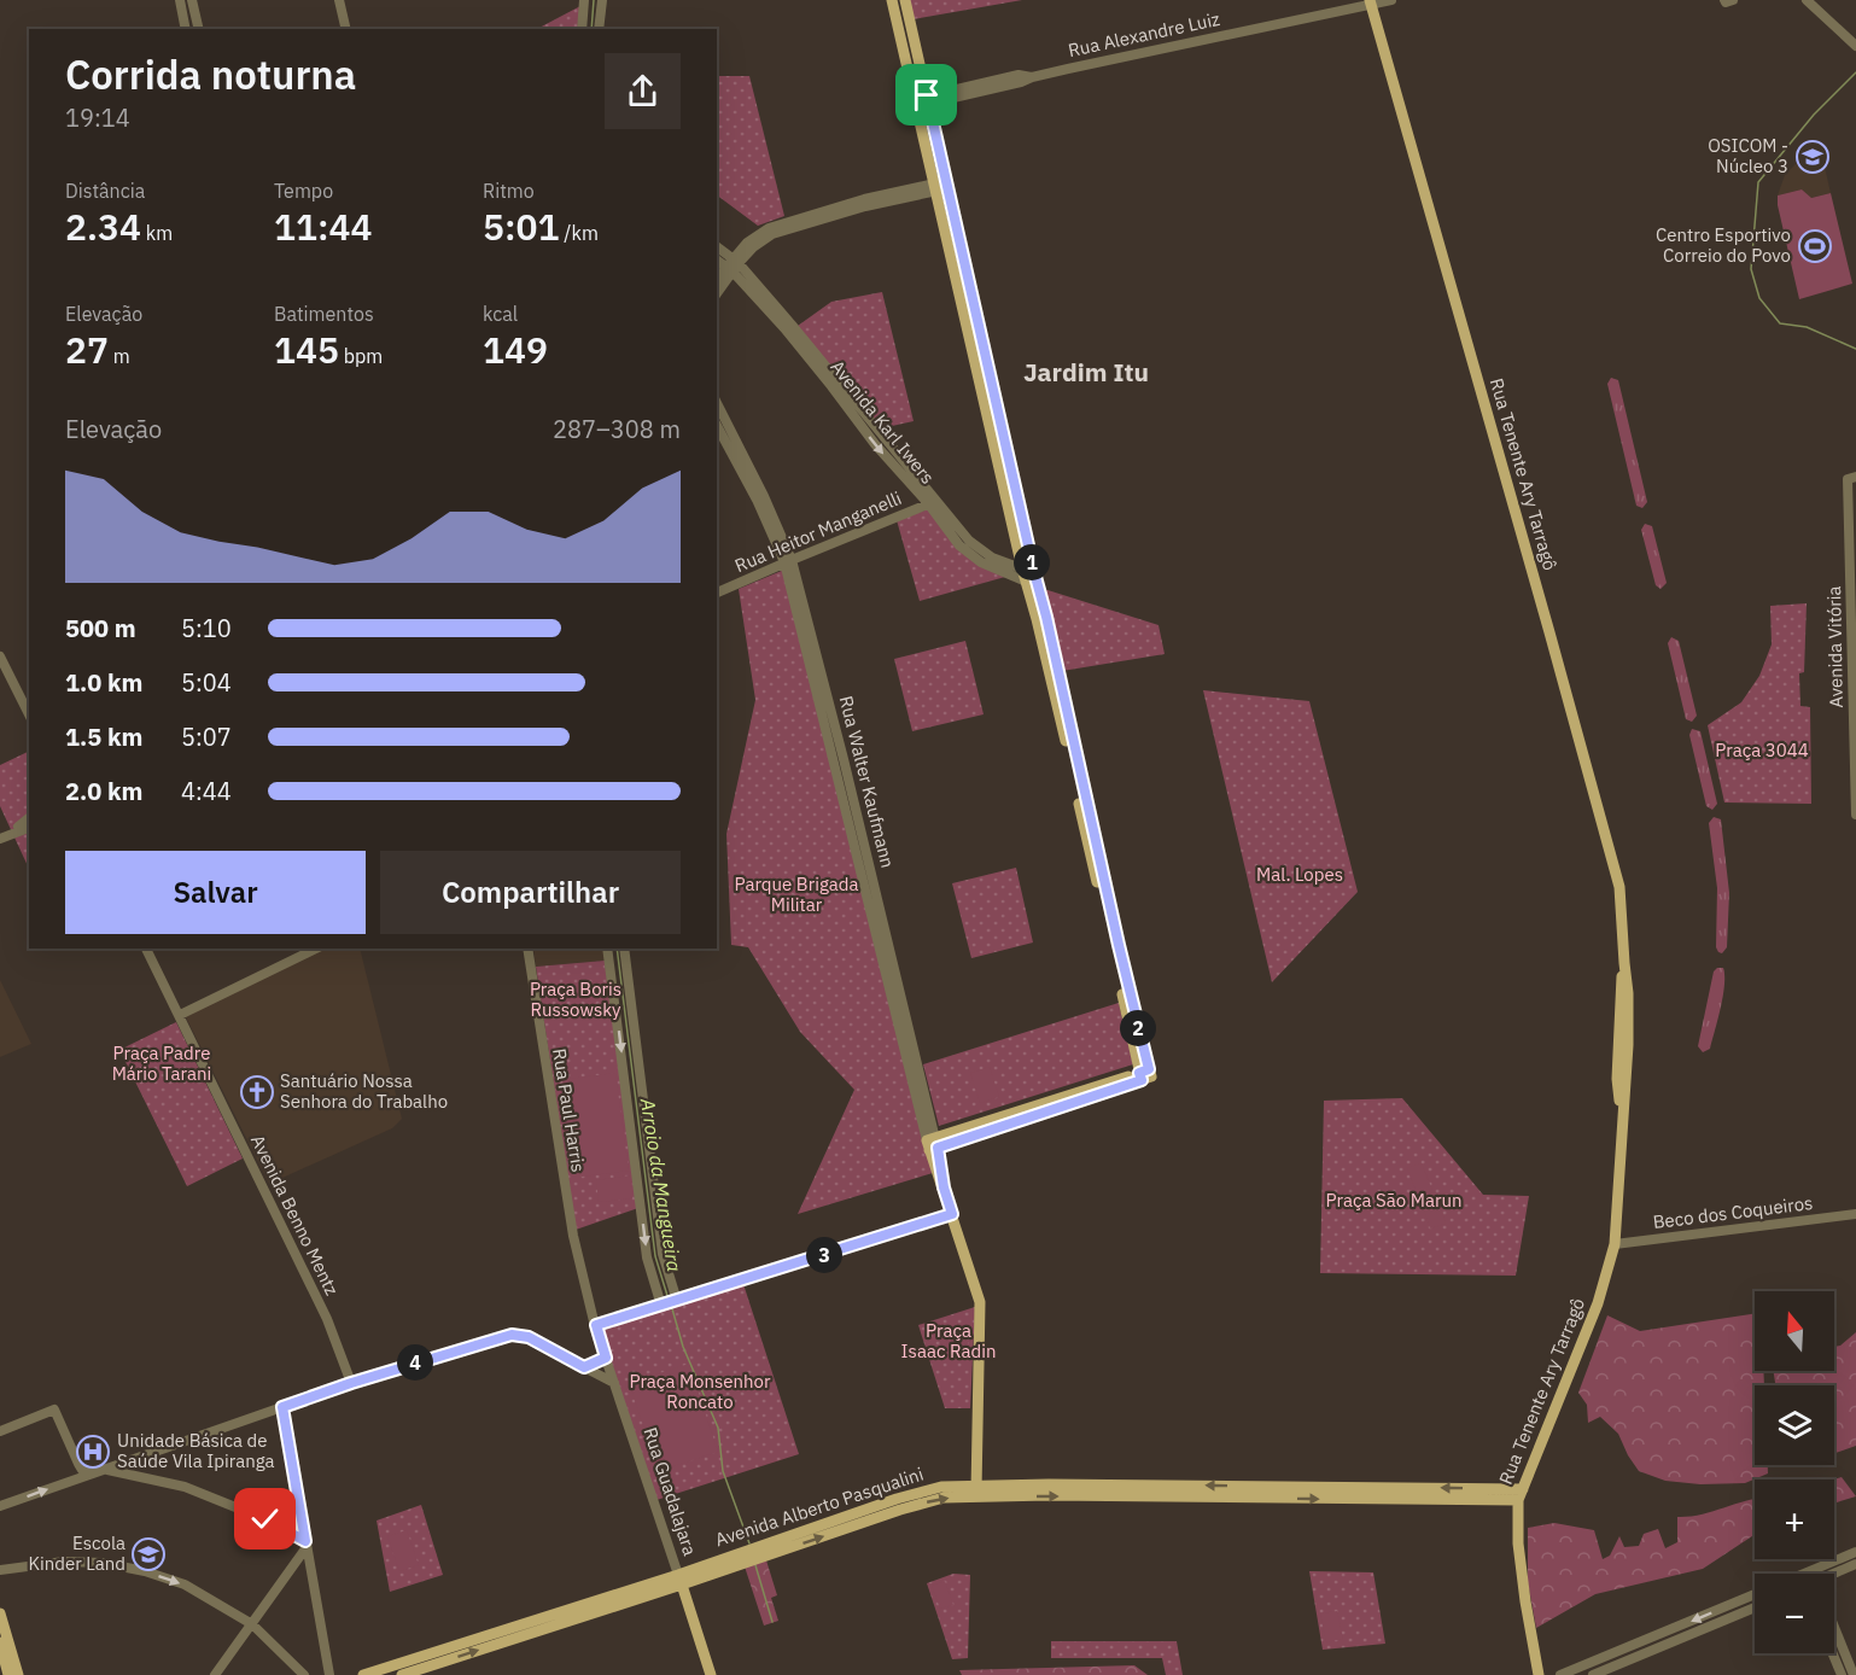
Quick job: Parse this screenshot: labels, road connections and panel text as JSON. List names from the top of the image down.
{
  "streets": {
    "main road": [
      "Rua Tenente Ary Tarragô",
      "Rua Walter Kaufmann",
      "Rua Guadalajara",
      "Avenida Alberto Pasqualini"
    ],
    "street": [
      "Rua Alexandre Luiz",
      "Avenida Karl Iwers",
      "Rua Heitor Manganelli",
      "Avenida Vitória",
      "Rua Paul Harris",
      "Beco dos Coqueiros",
      "Avenida Benno Mentz"
    ]
  },
  "crossings": [
    ["Rua Alexandre Luiz", "Rua Tenente Ary Tarragô"],
    ["Avenida Karl Iwers", "Rua Heitor Manganelli"],
    ["Rua Tenente Ary Tarragô", "Beco dos Coqueiros"],
    ["Rua Tenente Ary Tarragô", "Avenida Alberto Pasqualini"],
    ["Rua Heitor Manganelli", "Rua Walter Kaufmann"],
    ["Rua Walter Kaufmann", "Avenida Alberto Pasqualini"],
    ["Rua Paul Harris", "Rua Guadalajara"],
    ["Rua Guadalajara", "Avenida Alberto Pasqualini"]
  ],
  "districts": ["Jardim Itu"],
  "water": ["Arroio da Mangueira"],
  "parks": [
    "Praça 3044",
    "Mal. Lopes",
    "Parque Brigada Militar",
    "Praça Boris Russowsky",
    "Praça Padre Mário Tarani",
    "Praça São Marun",
    "Praça Isaac Radin",
    "Praça Monsenhor Roncato"
  ],
  "places": {
    "school or university": ["OSICOM - Núcleo 3", "Escola Kinder Land"],
    "sports": ["Centro Esportivo Correio do Povo"],
    "church": ["Santuário Nossa Senhora do Trabalho"],
    "hospital": ["Unidade Básica de Saúde Vila Ipiranga"]
  },
  "north": "top",
  "page": {
    "heading": ["Corrida noturna", "19:14"],
    "stats": [
      ["Distância", "2.34 km"],
      ["Tempo", "11:44"],
      ["Ritmo", "5:01 /km"],
      ["Elevação", "27 m"],
      ["Batimentos", "145 bpm"],
      ["kcal", "149"]
    ],
    "chart": ["Elevação", "287–308 m"],
    "pins": [
      "1",
      "2",
      "3",
      "4"
    ],
    "list": [
      {
        "name": "500 m",
        "note": "5:10"
      },
      {
        "name": "1.0 km",
        "note": "5:04"
      },
      {
        "name": "1.5 km",
        "note": "5:07"
      },
      {
        "name": "2.0 km",
        "note": "4:44"
      }
    ],
    "buttons": ["Salvar", "Compartilhar"],
    "map_buttons": ["+", "−"]
  }
}
